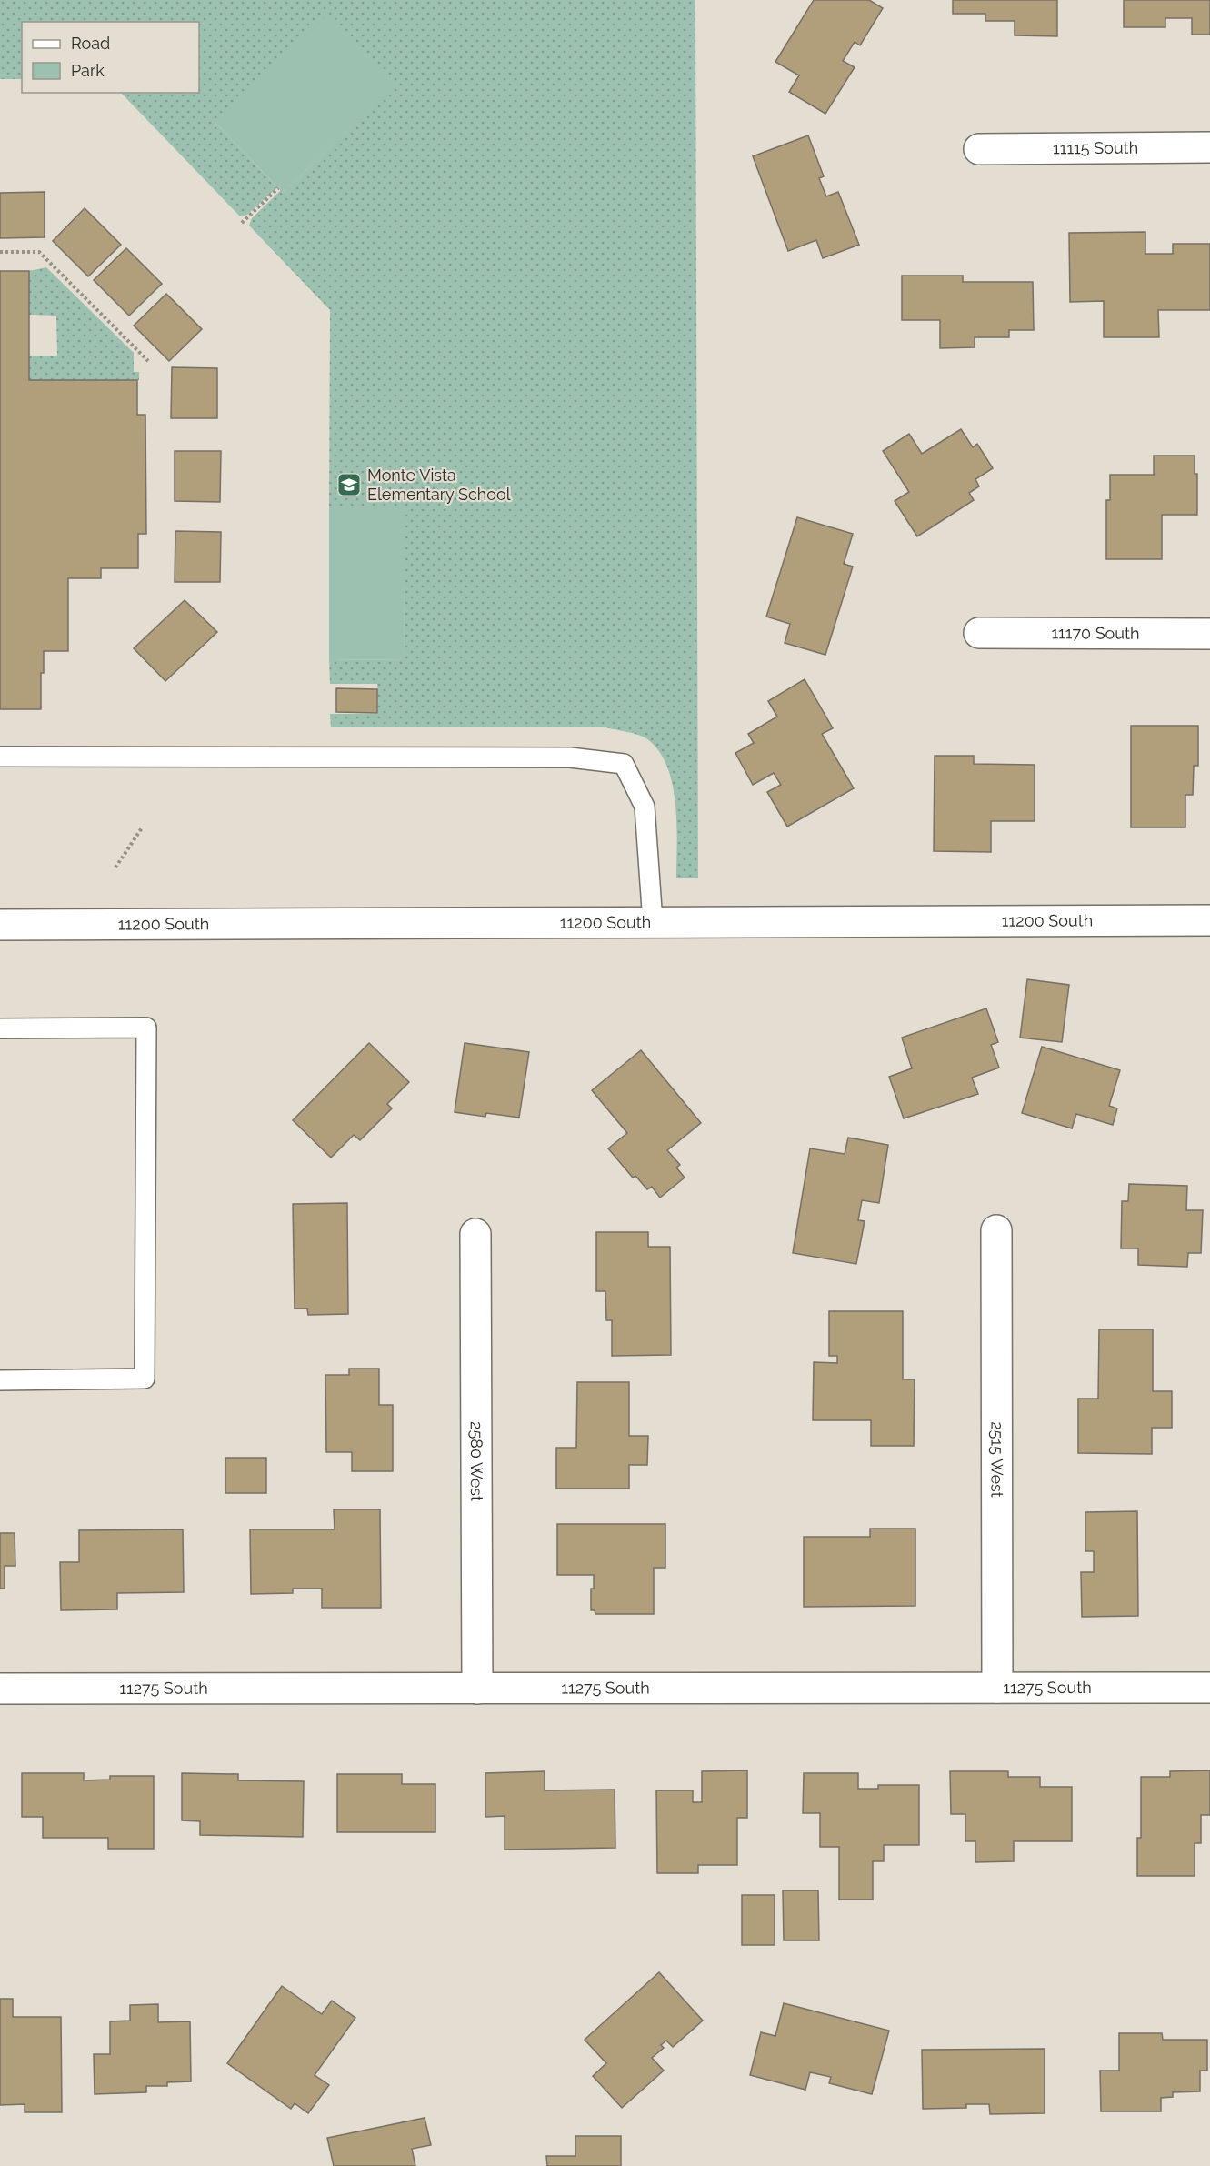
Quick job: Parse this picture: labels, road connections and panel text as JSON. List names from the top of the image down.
{
  "streets": {
    "street": [
      "11115 South",
      "11170 South",
      "11200 South",
      "2515 West",
      "2580 West",
      "11275 South"
    ]
  },
  "crossings": [
    ["2515 West", "11275 South"],
    ["2580 West", "11275 South"]
  ],
  "places": {
    "school or university": ["Monte Vista Elementary School"]
  },
  "legend": ["Road", "Park"]
}
